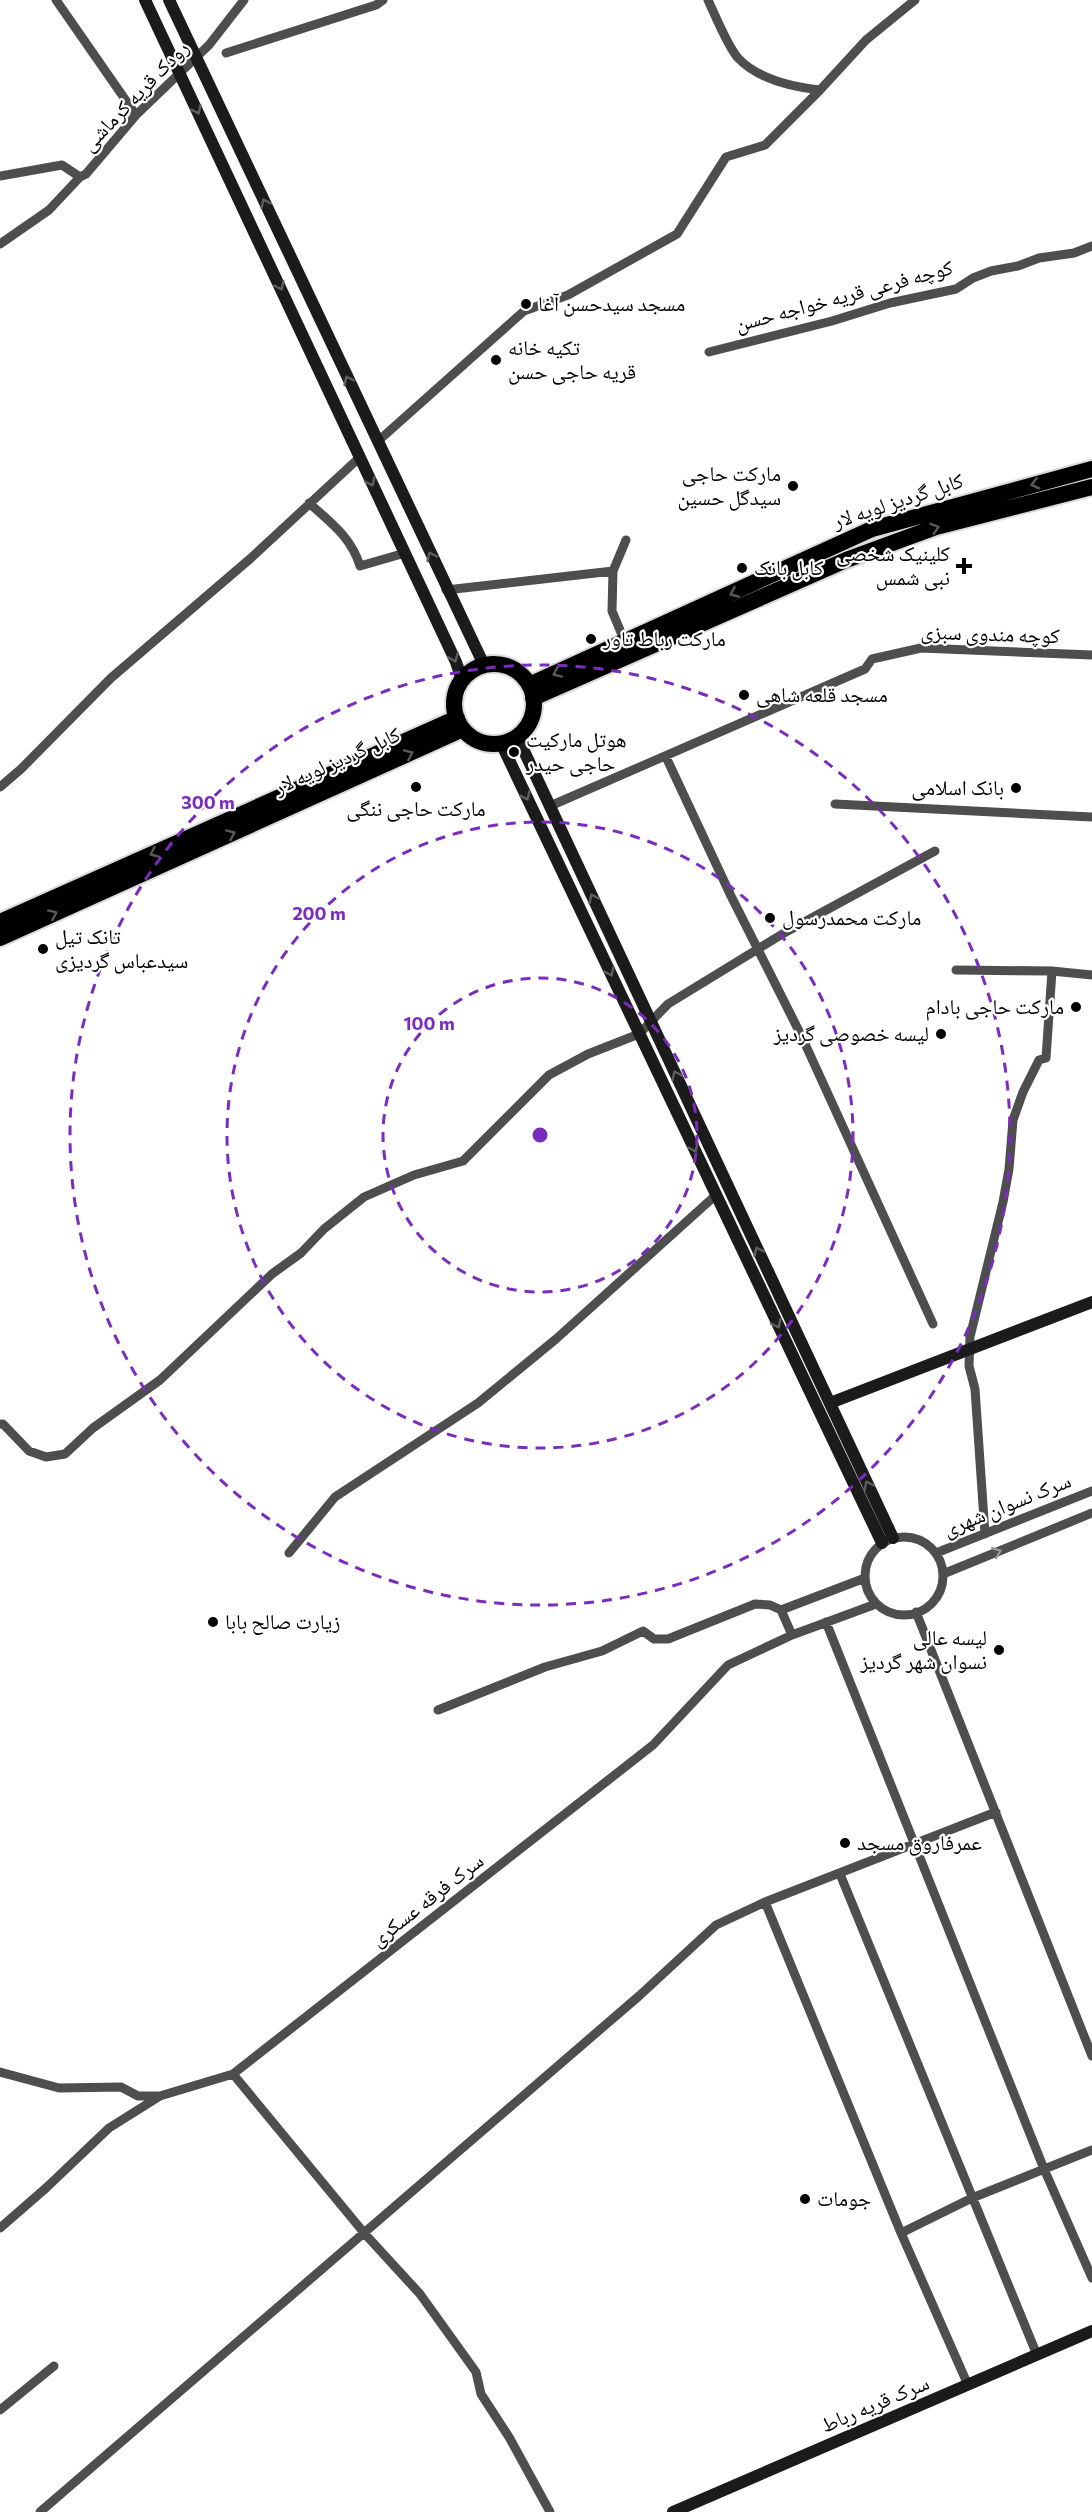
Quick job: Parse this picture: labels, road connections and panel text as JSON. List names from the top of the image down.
{
  "streets": {
    "highway": ["کابل گردیز لویه لار"],
    "street": [
      "رودک قریه کرماشی",
      "کوچه فرعی قریه خواجه حسن",
      "کوچه مندوی سبزی",
      "سرک نسوان شهری",
      "سرک فرقه عسکری",
      "سرک قریه رباط"
    ]
  },
  "crossings": [
    ["سرک نسوان شهری", "سرک فرقه عسکری"]
  ],
  "places": {
    "other": [
      "مسجد سیدحسن آغا",
      "تکیه خانه قریه حاجی حسن",
      "مارکت حاجی سیدگل حسین",
      "کابل بانک",
      "مارکت رباط تاور",
      "مسجد قلعه شاهی",
      "هوتل مارکیت حاجی حیدر",
      "مارکت حاجی ننگی",
      "بانک اسلامی",
      "مارکت محمدرسول",
      "تانک تیل سیدعباس گردیزی",
      "مارکت حاجی بادام",
      "لیسه خصوصی گردیز",
      "زیارت صالح بابا",
      "لیسه عالی نسوان شهر گردیز",
      "عمرفاروق مسجد",
      "جومات"
    ],
    "health": ["کلینیک شخصی نبی شمس"]
  },
  "rings": ["300 m", "200 m", "100 m"]
}
